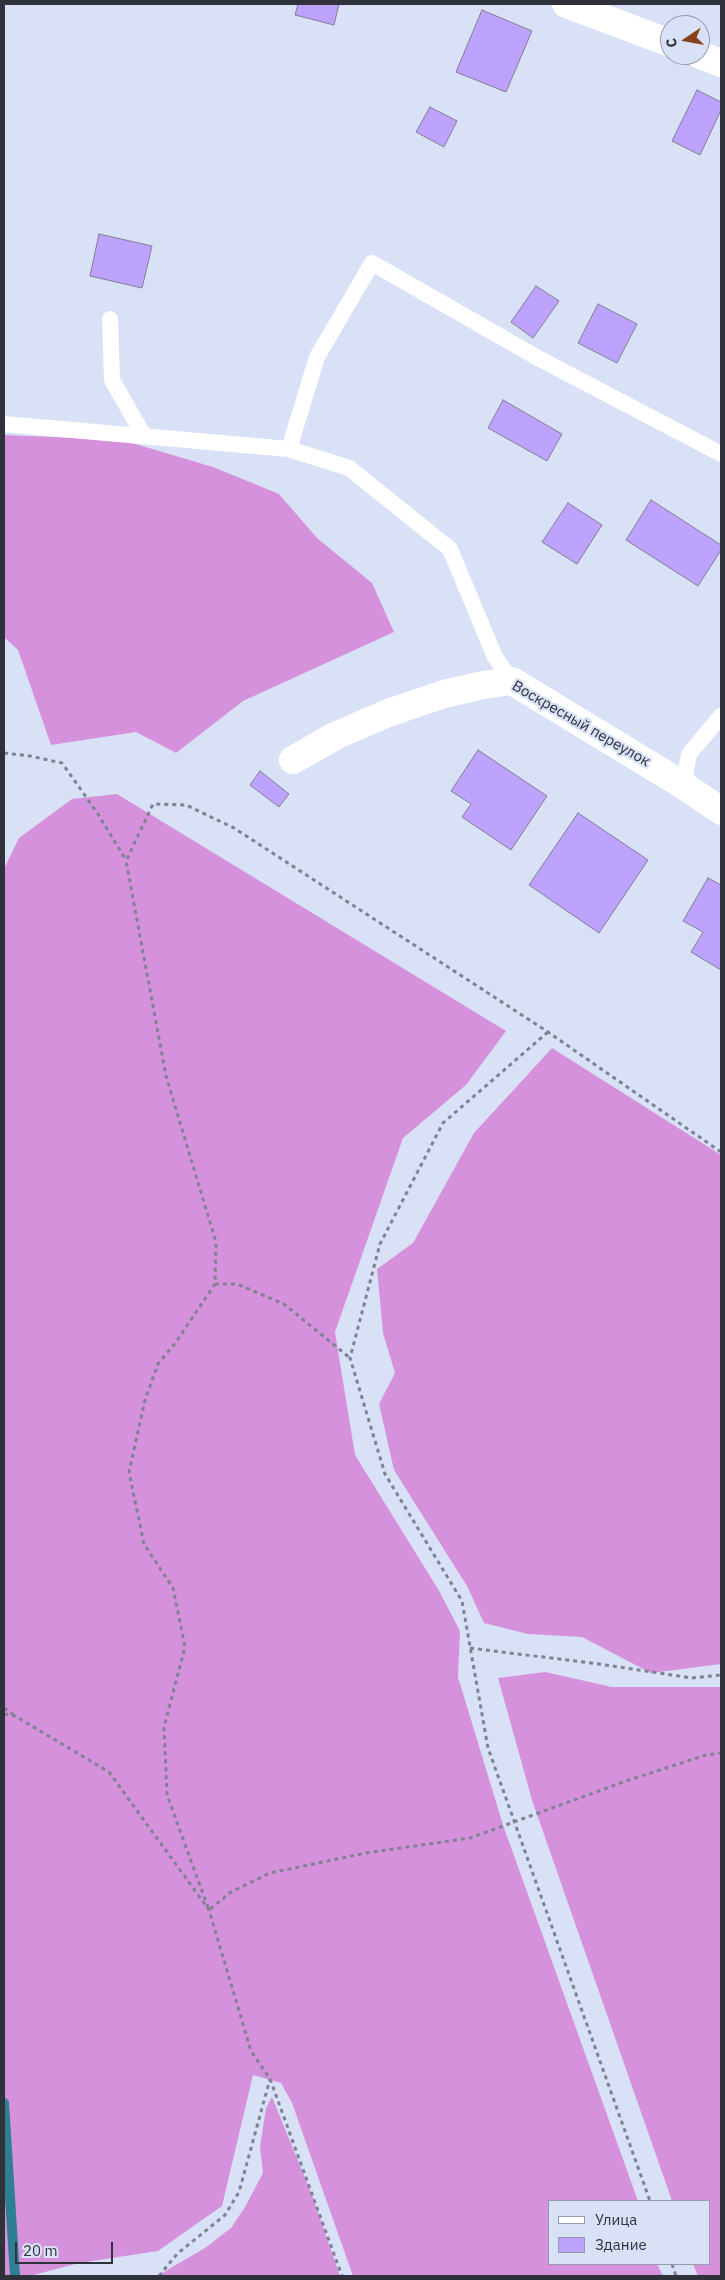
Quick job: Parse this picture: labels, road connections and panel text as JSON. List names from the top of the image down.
{
  "streets": {
    "street": ["Воскресный переулок"]
  },
  "legend": ["Улица", "Здание"],
  "scale_bar": "20 m",
  "north": "left"
}
